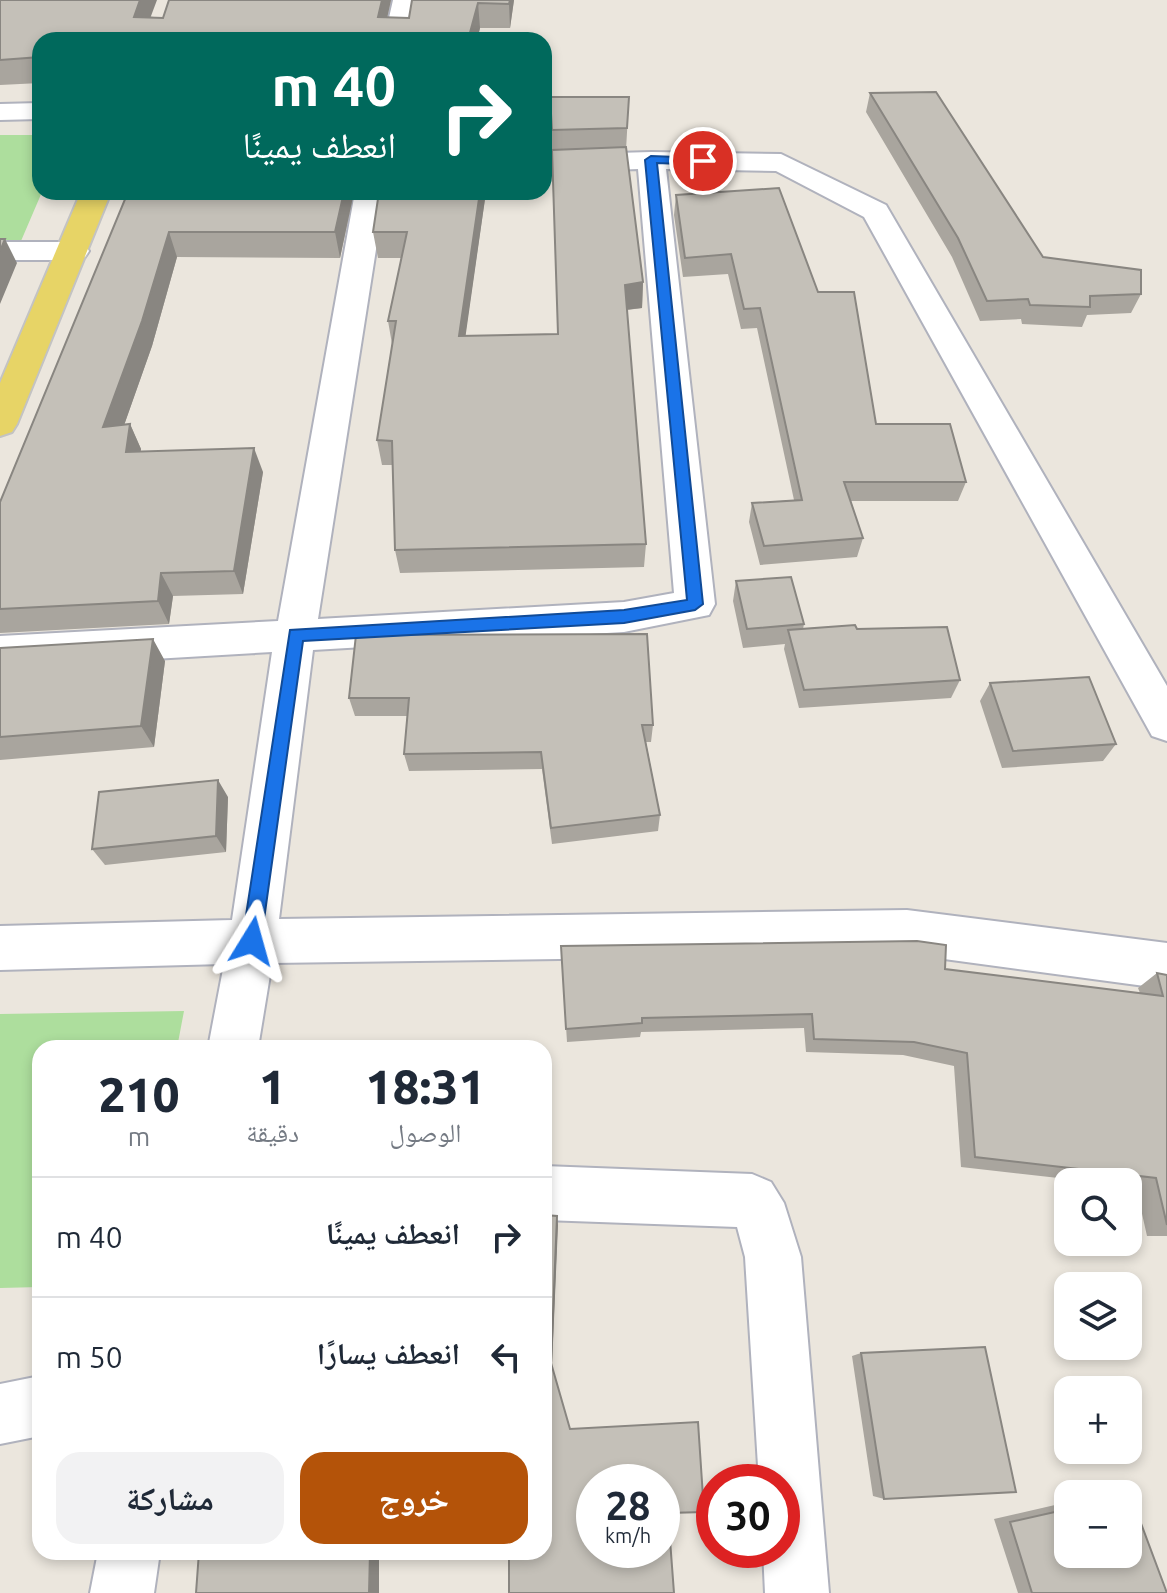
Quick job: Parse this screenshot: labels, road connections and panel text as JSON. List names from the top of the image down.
{
  "page": {
    "turn": ["40 m", "انعطف يمينًا"],
    "eta": [
      "18:31",
      "الوصول",
      "1",
      "دقيقة",
      "210",
      "m"
    ],
    "map_buttons": ["+", "−"],
    "list": [
      {
        "name": "انعطف يمينًا",
        "value": "40 m"
      },
      {
        "name": "انعطف يسارًا",
        "value": "50 m"
      }
    ],
    "buttons": ["خروج", "مشاركة"],
    "speed": "28 km/h",
    "limit": "30"
  }
}
